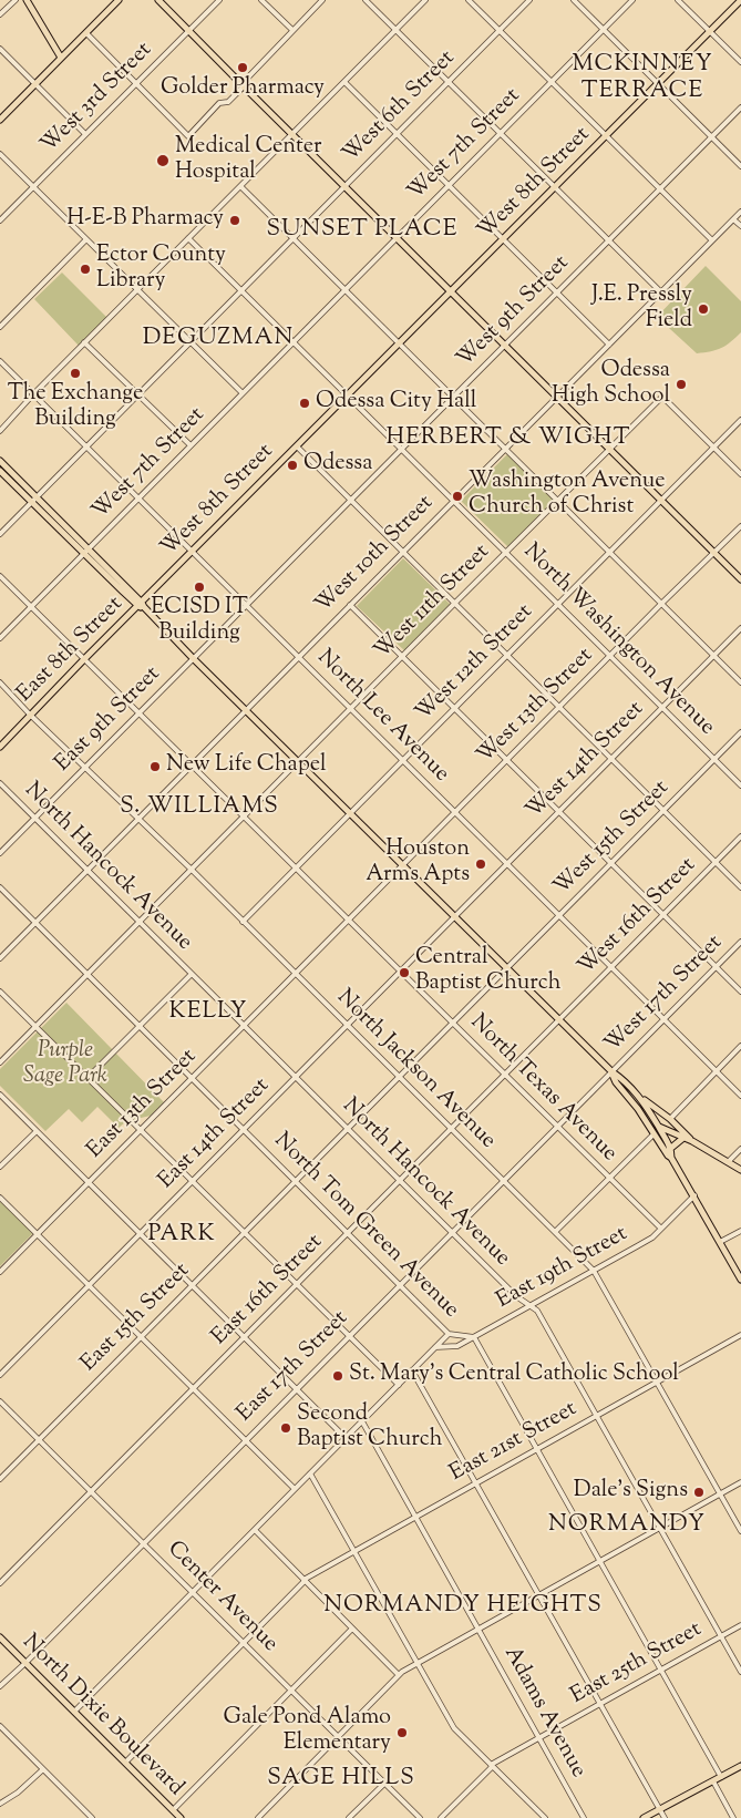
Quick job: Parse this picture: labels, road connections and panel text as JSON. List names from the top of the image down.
{
  "streets": {
    "main road": ["West 8th Street", "East 8th Street", "North Dixie Boulevard"],
    "street": [
      "West 3rd Street",
      "West 6th Street",
      "West 7th Street",
      "West 9th Street",
      "West 10th Street",
      "West 11th Street",
      "North Washington Avenue",
      "West 12th Street",
      "West 13th Street",
      "North Lee Avenue",
      "East 9th Street",
      "West 14th Street",
      "West 15th Street",
      "North Hancock Avenue",
      "West 16th Street",
      "West 17th Street",
      "North Jackson Avenue",
      "North Texas Avenue",
      "East 13th Street",
      "East 14th Street",
      "North Tom Green Avenue",
      "East 19th Street",
      "East 16th Street",
      "East 15th Street",
      "East 17th Street",
      "East 21st Street",
      "Center Avenue",
      "East 25th Street",
      "Adams Avenue"
    ]
  },
  "crossings": [
    ["West 6th Street", "North Washington Avenue"],
    ["West 6th Street", "North Lee Avenue"],
    ["West 7th Street", "North Washington Avenue"],
    ["West 7th Street", "North Lee Avenue"],
    ["West 7th Street", "North Texas Avenue"],
    ["West 8th Street", "North Washington Avenue"],
    ["West 8th Street", "East 8th Street"],
    ["West 8th Street", "North Lee Avenue"],
    ["West 9th Street", "North Washington Avenue"],
    ["West 9th Street", "North Lee Avenue"],
    ["West 9th Street", "East 9th Street"],
    ["West 10th Street", "North Washington Avenue"],
    ["West 10th Street", "North Lee Avenue"],
    ["West 10th Street", "North Hancock Avenue"],
    ["West 10th Street", "North Jackson Avenue"],
    ["West 10th Street", "North Texas Avenue"],
    ["West 10th Street", "North Tom Green Avenue"],
    ["West 11th Street", "North Washington Avenue"],
    ["West 11th Street", "West 12th Street"],
    ["West 11th Street", "North Lee Avenue"],
    ["West 11th Street", "North Hancock Avenue"],
    ["West 11th Street", "North Jackson Avenue"],
    ["West 11th Street", "North Texas Avenue"],
    ["West 11th Street", "North Tom Green Avenue"],
    ["North Washington Avenue", "West 12th Street"],
    ["North Washington Avenue", "West 13th Street"],
    ["North Washington Avenue", "West 14th Street"],
    ["North Washington Avenue", "West 15th Street"],
    ["East 8th Street", "North Jackson Avenue"],
    ["East 8th Street", "North Texas Avenue"],
    ["West 12th Street", "North Lee Avenue"],
    ["West 12th Street", "North Jackson Avenue"],
    ["West 12th Street", "North Texas Avenue"],
    ["West 13th Street", "North Lee Avenue"],
    ["West 13th Street", "East 13th Street"],
    ["North Lee Avenue", "West 14th Street"],
    ["North Lee Avenue", "West 15th Street"],
    ["North Lee Avenue", "West 16th Street"],
    ["North Lee Avenue", "West 17th Street"],
    ["East 9th Street", "North Hancock Avenue"],
    ["East 9th Street", "North Jackson Avenue"],
    ["East 9th Street", "North Texas Avenue"],
    ["West 14th Street", "East 14th Street"],
    ["West 15th Street", "East 15th Street"],
    ["North Hancock Avenue", "East 13th Street"],
    ["North Hancock Avenue", "East 14th Street"],
    ["North Hancock Avenue", "East 19th Street"],
    ["North Hancock Avenue", "East 16th Street"],
    ["North Hancock Avenue", "East 15th Street"],
    ["North Hancock Avenue", "East 17th Street"],
    ["North Hancock Avenue", "East 21st Street"],
    ["North Hancock Avenue", "East 25th Street"],
    ["West 16th Street", "East 16th Street"],
    ["West 17th Street", "East 17th Street"],
    ["North Jackson Avenue", "East 13th Street"],
    ["North Jackson Avenue", "East 14th Street"],
    ["North Jackson Avenue", "East 19th Street"],
    ["North Jackson Avenue", "East 16th Street"],
    ["North Jackson Avenue", "East 15th Street"],
    ["North Jackson Avenue", "East 17th Street"],
    ["North Jackson Avenue", "East 21st Street"],
    ["North Texas Avenue", "East 13th Street"],
    ["North Texas Avenue", "East 14th Street"],
    ["North Texas Avenue", "East 19th Street"],
    ["North Texas Avenue", "East 16th Street"],
    ["North Texas Avenue", "East 15th Street"],
    ["North Texas Avenue", "East 17th Street"],
    ["East 13th Street", "North Tom Green Avenue"],
    ["East 14th Street", "North Tom Green Avenue"],
    ["North Tom Green Avenue", "East 19th Street"],
    ["North Tom Green Avenue", "East 16th Street"],
    ["North Tom Green Avenue", "East 15th Street"],
    ["North Tom Green Avenue", "East 17th Street"],
    ["North Tom Green Avenue", "East 21st Street"],
    ["North Tom Green Avenue", "East 25th Street"],
    ["East 16th Street", "Center Avenue"],
    ["East 15th Street", "Center Avenue"],
    ["East 17th Street", "Center Avenue"],
    ["East 17th Street", "North Dixie Boulevard"],
    ["East 21st Street", "Center Avenue"],
    ["East 21st Street", "Adams Avenue"],
    ["East 21st Street", "North Dixie Boulevard"],
    ["East 25th Street", "Adams Avenue"]
  ],
  "districts": [
    "MCKINNEY TERRACE",
    "SUNSET PLACE",
    "DEGUZMAN",
    "HERBERT & WIGHT",
    "S. WILLIAMS",
    "KELLY",
    "PARK",
    "NORMANDY",
    "NORMANDY HEIGHTS",
    "SAGE HILLS"
  ],
  "parks": ["Purple Sage Park"],
  "places": [
    "Golder Pharmacy",
    "Medical Center Hospital",
    "H-E-B Pharmacy",
    "Ector County Library",
    "J.E. Pressly Field",
    "The Exchange Building",
    "Odessa High School",
    "Odessa City Hall",
    "Odessa",
    "Washington Avenue Church of Christ",
    "ECISD IT Building",
    "New Life Chapel",
    "Houston Arms Apts",
    "Central Baptist Church",
    "St. Mary's Central Catholic School",
    "Second Baptist Church",
    "Dale's Signs",
    "Gale Pond Alamo Elementary"
  ]
}
